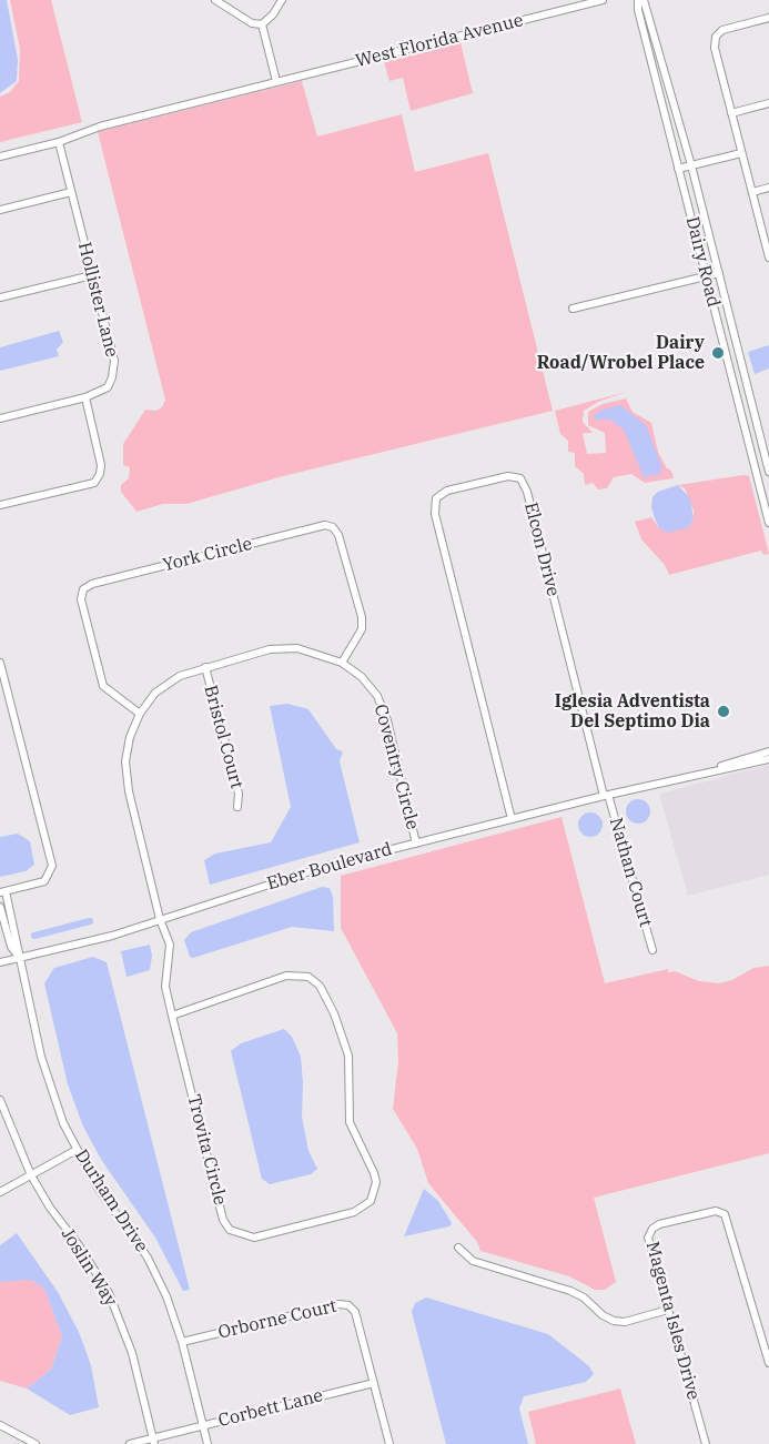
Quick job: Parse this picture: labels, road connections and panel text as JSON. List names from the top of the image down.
{
  "streets": {
    "street": [
      "West Florida Avenue",
      "Dairy Road",
      "Hollister Lane",
      "Elcon Drive",
      "York Circle",
      "Bristol Court",
      "Coventry Circle",
      "Eber Boulevard",
      "Nathan Court",
      "Trovita Circle",
      "Durham Drive",
      "Joslin Way",
      "Orborne Court",
      "Magenta Isles Drive",
      "Corbett Lane"
    ]
  },
  "crossings": [
    ["West Florida Avenue", "Hollister Lane"],
    ["Elcon Drive", "Eber Boulevard"],
    ["Elcon Drive", "Nathan Court"],
    ["York Circle", "Coventry Circle"],
    ["Bristol Court", "Coventry Circle"],
    ["Coventry Circle", "Eber Boulevard"],
    ["Coventry Circle", "Trovita Circle"],
    ["Eber Boulevard", "Nathan Court"],
    ["Eber Boulevard", "Trovita Circle"],
    ["Eber Boulevard", "Durham Drive"],
    ["Durham Drive", "Orborne Court"],
    ["Durham Drive", "Corbett Lane"],
    ["Joslin Way", "Corbett Lane"],
    ["Orborne Court", "Corbett Lane"]
  ],
  "places": ["Dairy Road/Wrobel Place", "Iglesia Adventista Del Septimo Dia"]
}
